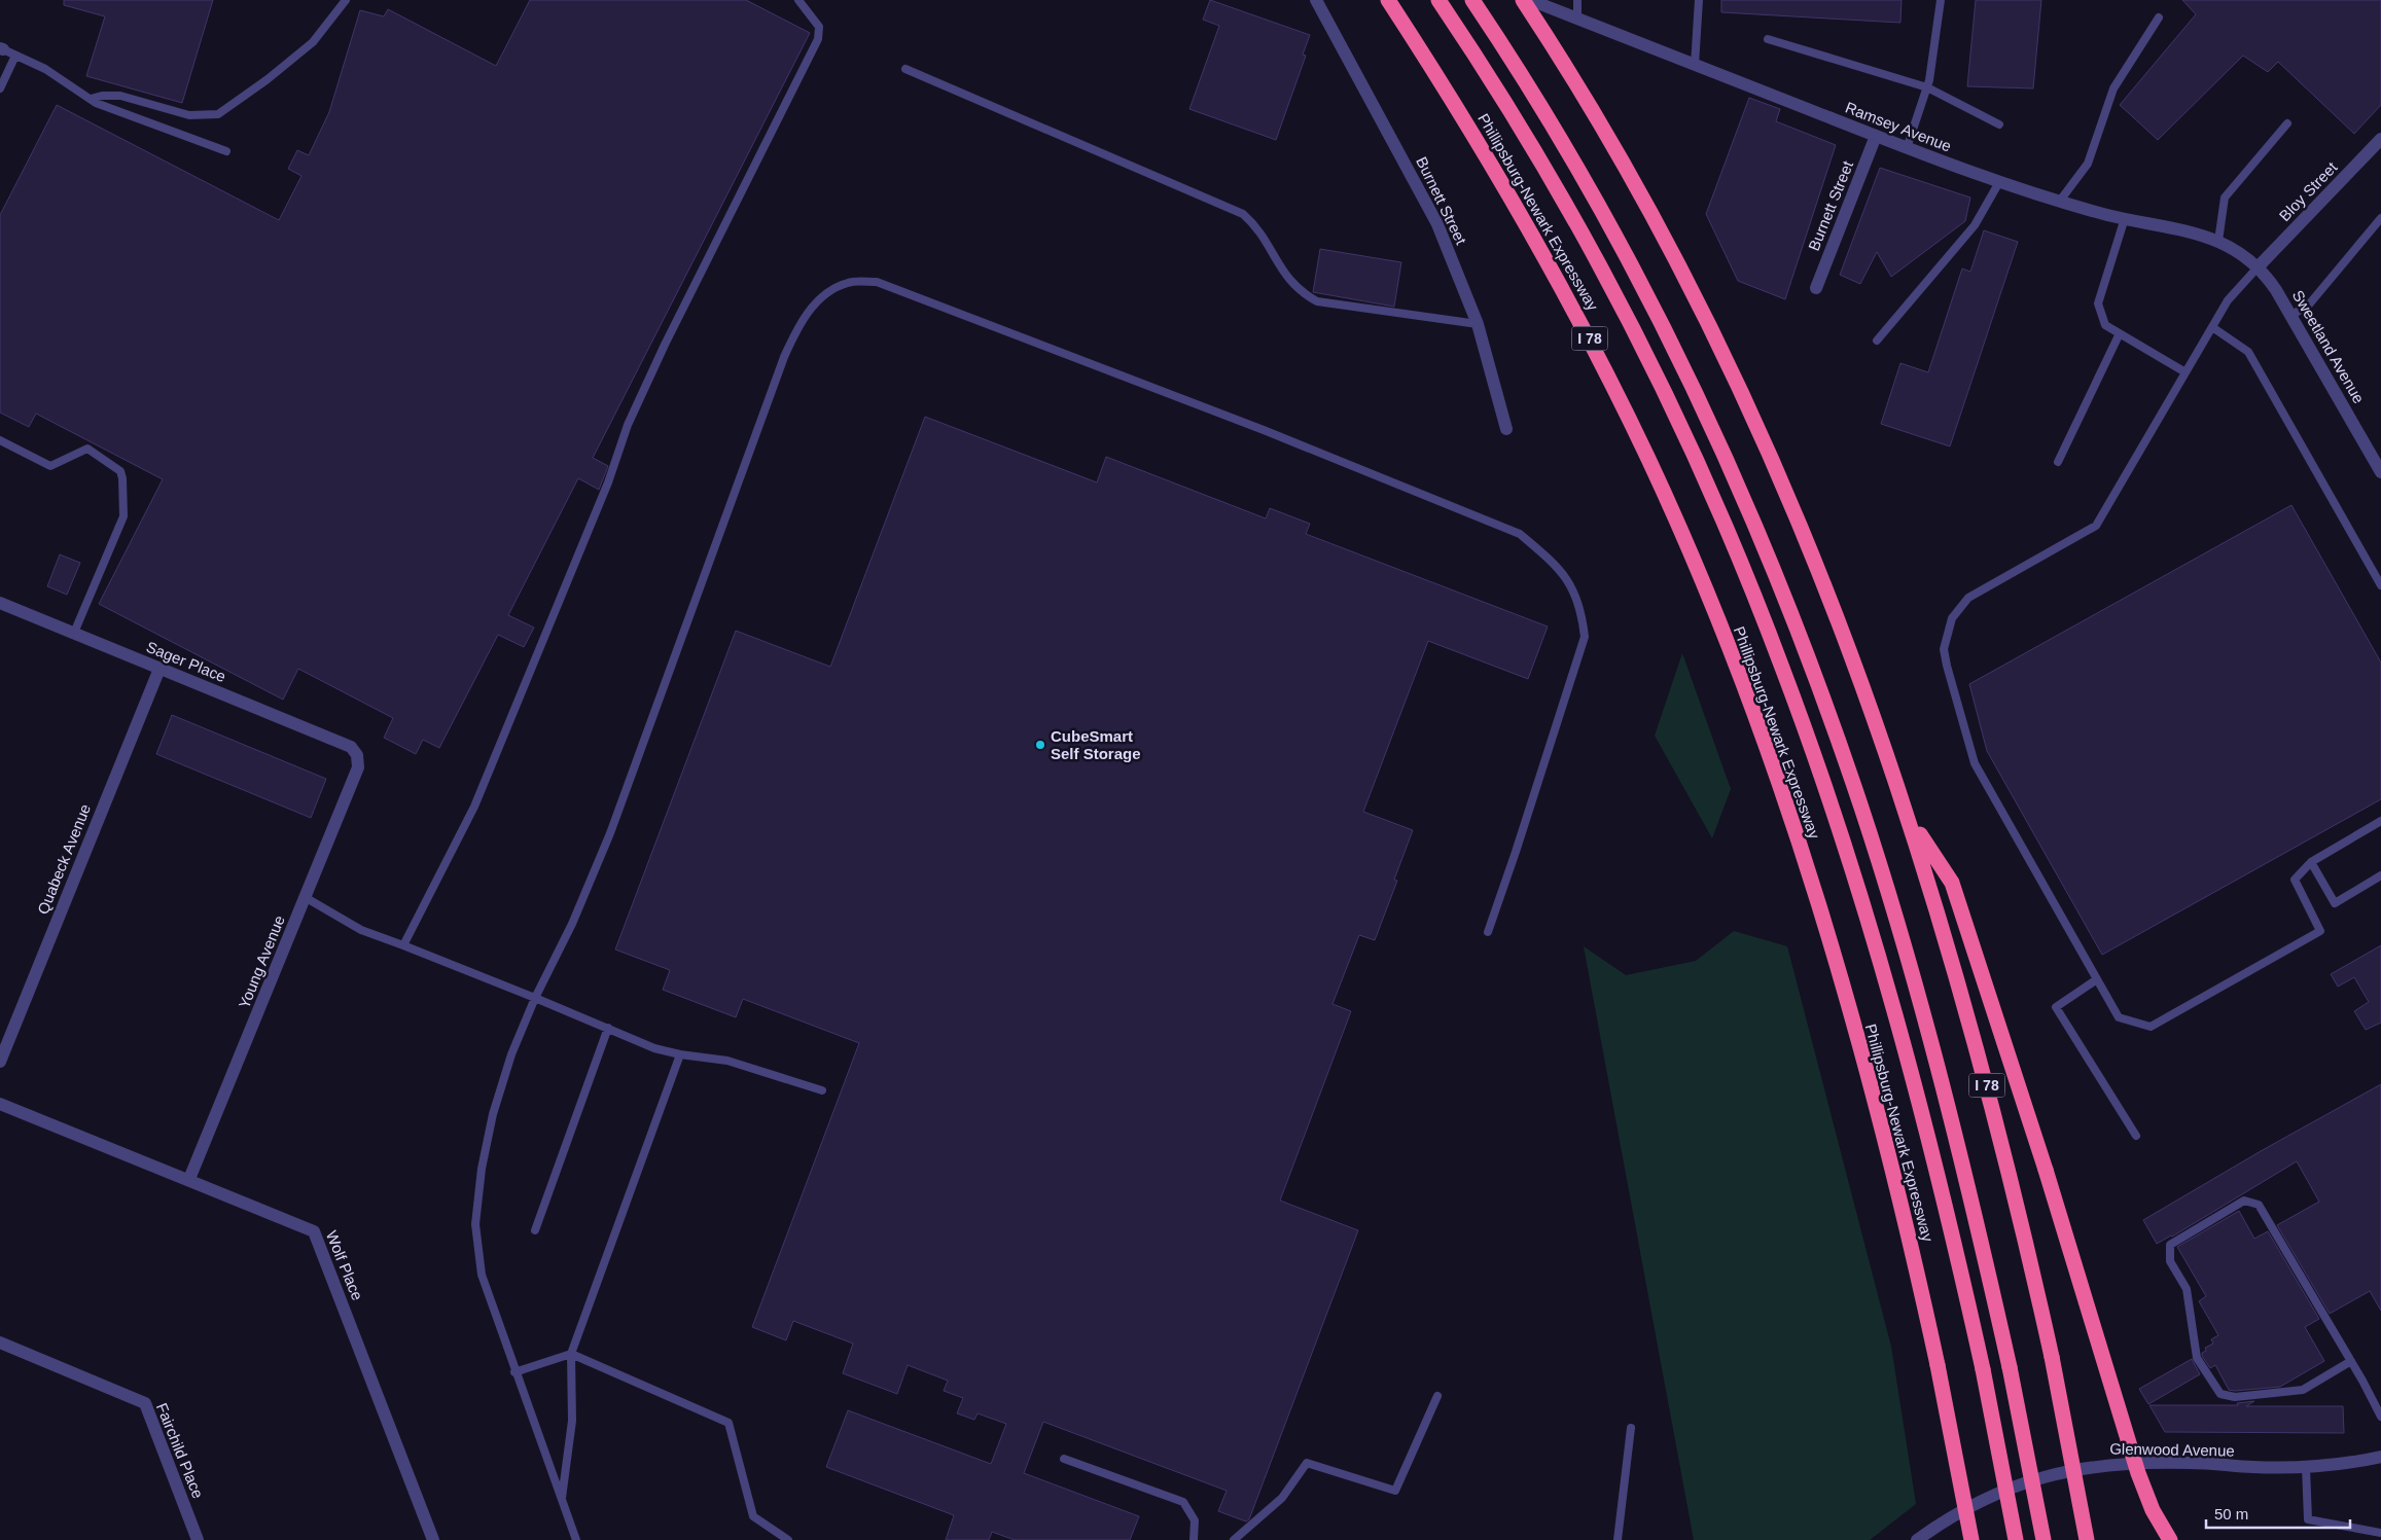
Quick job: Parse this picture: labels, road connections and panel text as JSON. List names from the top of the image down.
{
  "streets": {
    "highway": ["Phillipsburg-Newark Expressway", "I 78"],
    "street": [
      "Ramsey Avenue",
      "Bloy Street",
      "Burnett Street",
      "Sweetland Avenue",
      "Sager Place",
      "Quabeck Avenue",
      "Young Avenue",
      "Wolf Place",
      "Glenwood Avenue",
      "Fairchild Place"
    ]
  },
  "crossings": [
    ["Ramsey Avenue", "Bloy Street"],
    ["Ramsey Avenue", "Burnett Street"],
    ["Ramsey Avenue", "Sweetland Avenue"],
    ["Bloy Street", "Sweetland Avenue"],
    ["Sager Place", "Quabeck Avenue"],
    ["Sager Place", "Young Avenue"],
    ["Young Avenue", "Wolf Place"]
  ],
  "places": ["CubeSmart Self Storage"],
  "scale_bar": "50 m"
}
